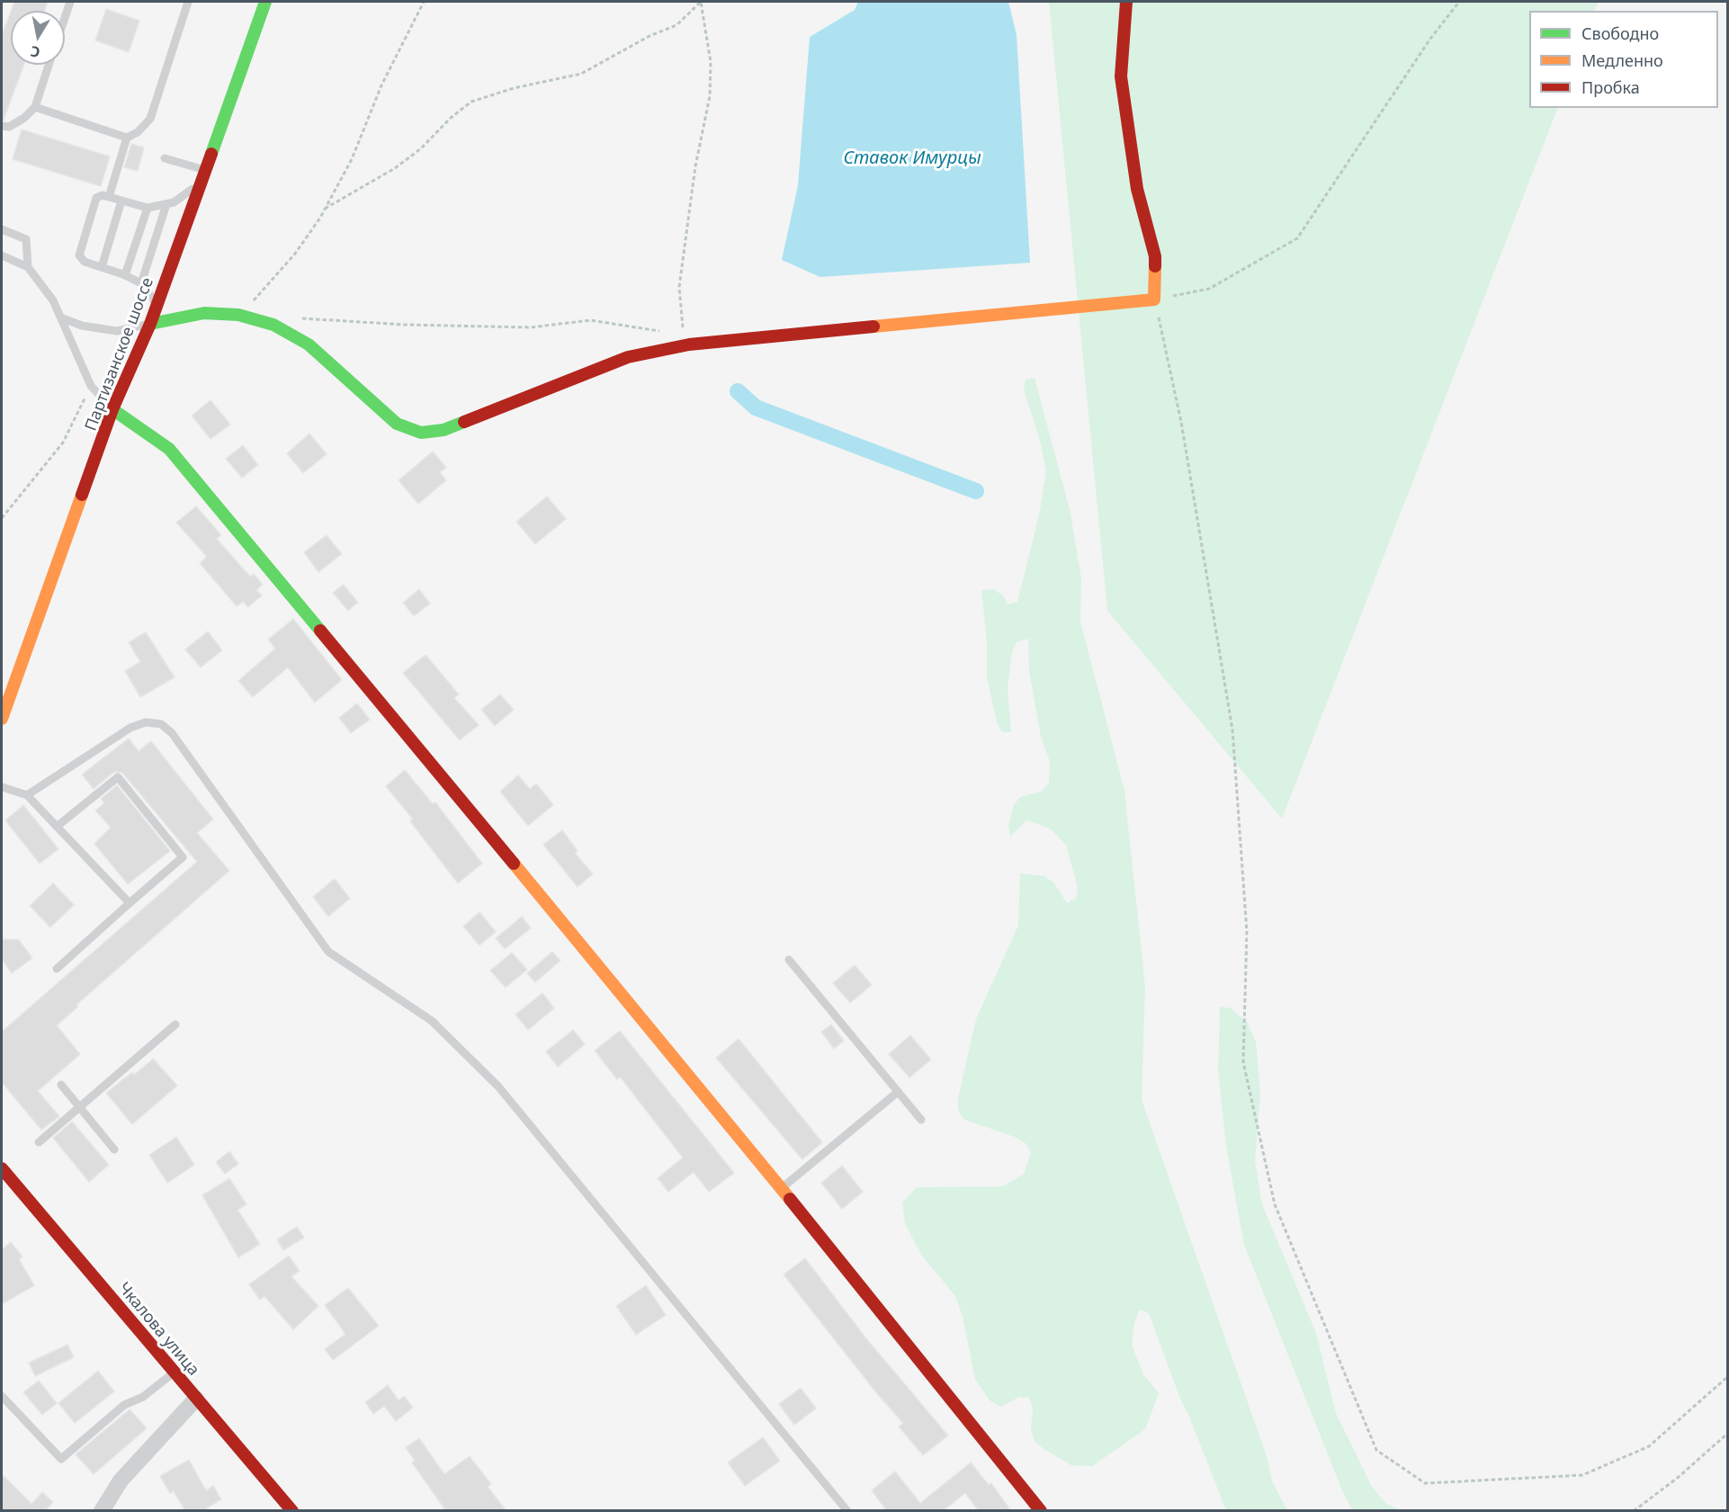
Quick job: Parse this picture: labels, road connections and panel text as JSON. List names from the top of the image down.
{
  "streets": {
    "street": ["Партизанское шоссе", "Чкалова улица"]
  },
  "water": ["Ставок Имурцы"],
  "legend": ["Свободно", "Медленно", "Пробка"],
  "north": "bottom"
}
